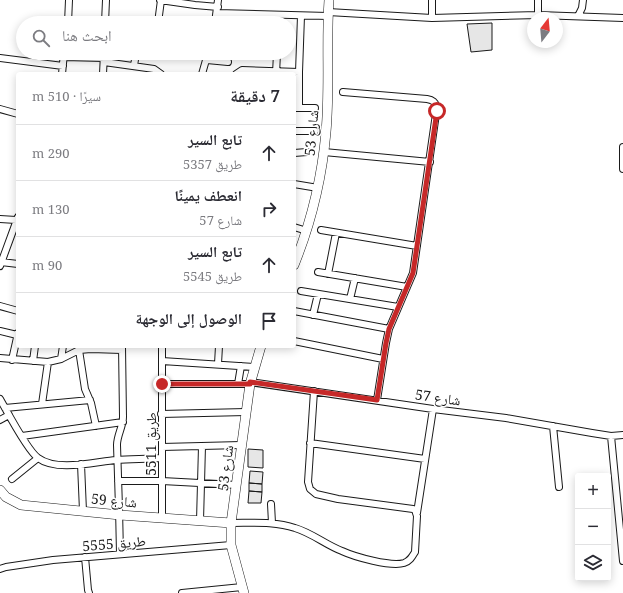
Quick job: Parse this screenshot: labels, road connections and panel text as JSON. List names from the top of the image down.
{
  "streets": {
    "street": [
      "شارع 53",
      "شارع 57",
      "طريق 5511",
      "شارع 59",
      "طريق 5555"
    ]
  },
  "crossings": [
    ["شارع 53", "شارع 57"],
    ["شارع 53", "شارع 59"],
    ["شارع 53", "طريق 5555"],
    ["شارع 57", "طريق 5511"],
    ["طريق 5511", "شارع 59"]
  ],
  "north": "top",
  "page": {
    "search": "ابحث هنا",
    "heading": ["7 دقيقة", "سيرًا · 510 m"],
    "list": [
      ["تابع السير", "طريق 5357", "290 m"],
      ["انعطف يمينًا", "شارع 57", "130 m"],
      ["تابع السير", "طريق 5545", "90 m"],
      "الوصول إلى الوجهة"
    ],
    "map_buttons": ["+", "−"]
  }
}
